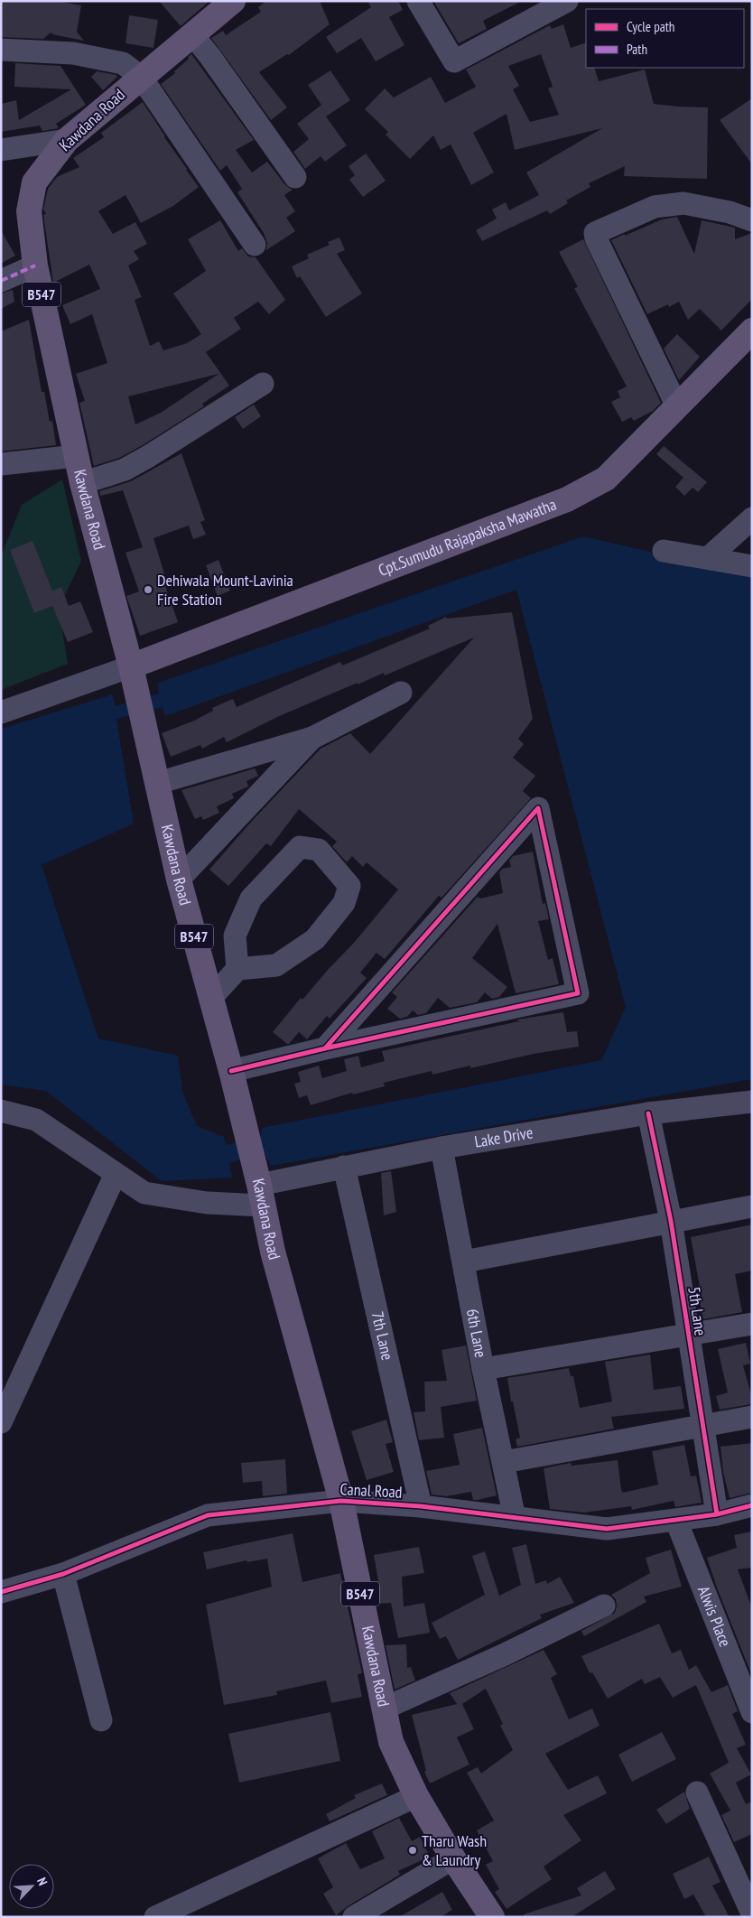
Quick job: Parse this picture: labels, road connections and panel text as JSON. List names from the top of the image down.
{
  "streets": {
    "main road": ["Kawdana Road", "B547", "Cpt.Sumudu Rajapaksha Mawatha"],
    "street": [
      "Lake Drive",
      "5th Lane",
      "6th Lane",
      "7th Lane",
      "Canal Road",
      "Alwis Place"
    ]
  },
  "crossings": [
    ["Kawdana Road", "Cpt.Sumudu Rajapaksha Mawatha"],
    ["Kawdana Road", "Lake Drive"],
    ["Kawdana Road", "Canal Road"],
    ["Lake Drive", "5th Lane"],
    ["Lake Drive", "6th Lane"],
    ["Lake Drive", "7th Lane"],
    ["5th Lane", "Canal Road"],
    ["6th Lane", "Canal Road"],
    ["7th Lane", "Canal Road"],
    ["Canal Road", "Alwis Place"]
  ],
  "places": ["Dehiwala Mount-Lavinia Fire Station", "Tharu Wash & Laundry"],
  "legend": ["Cycle path", "Path"],
  "north": "top right"
}
